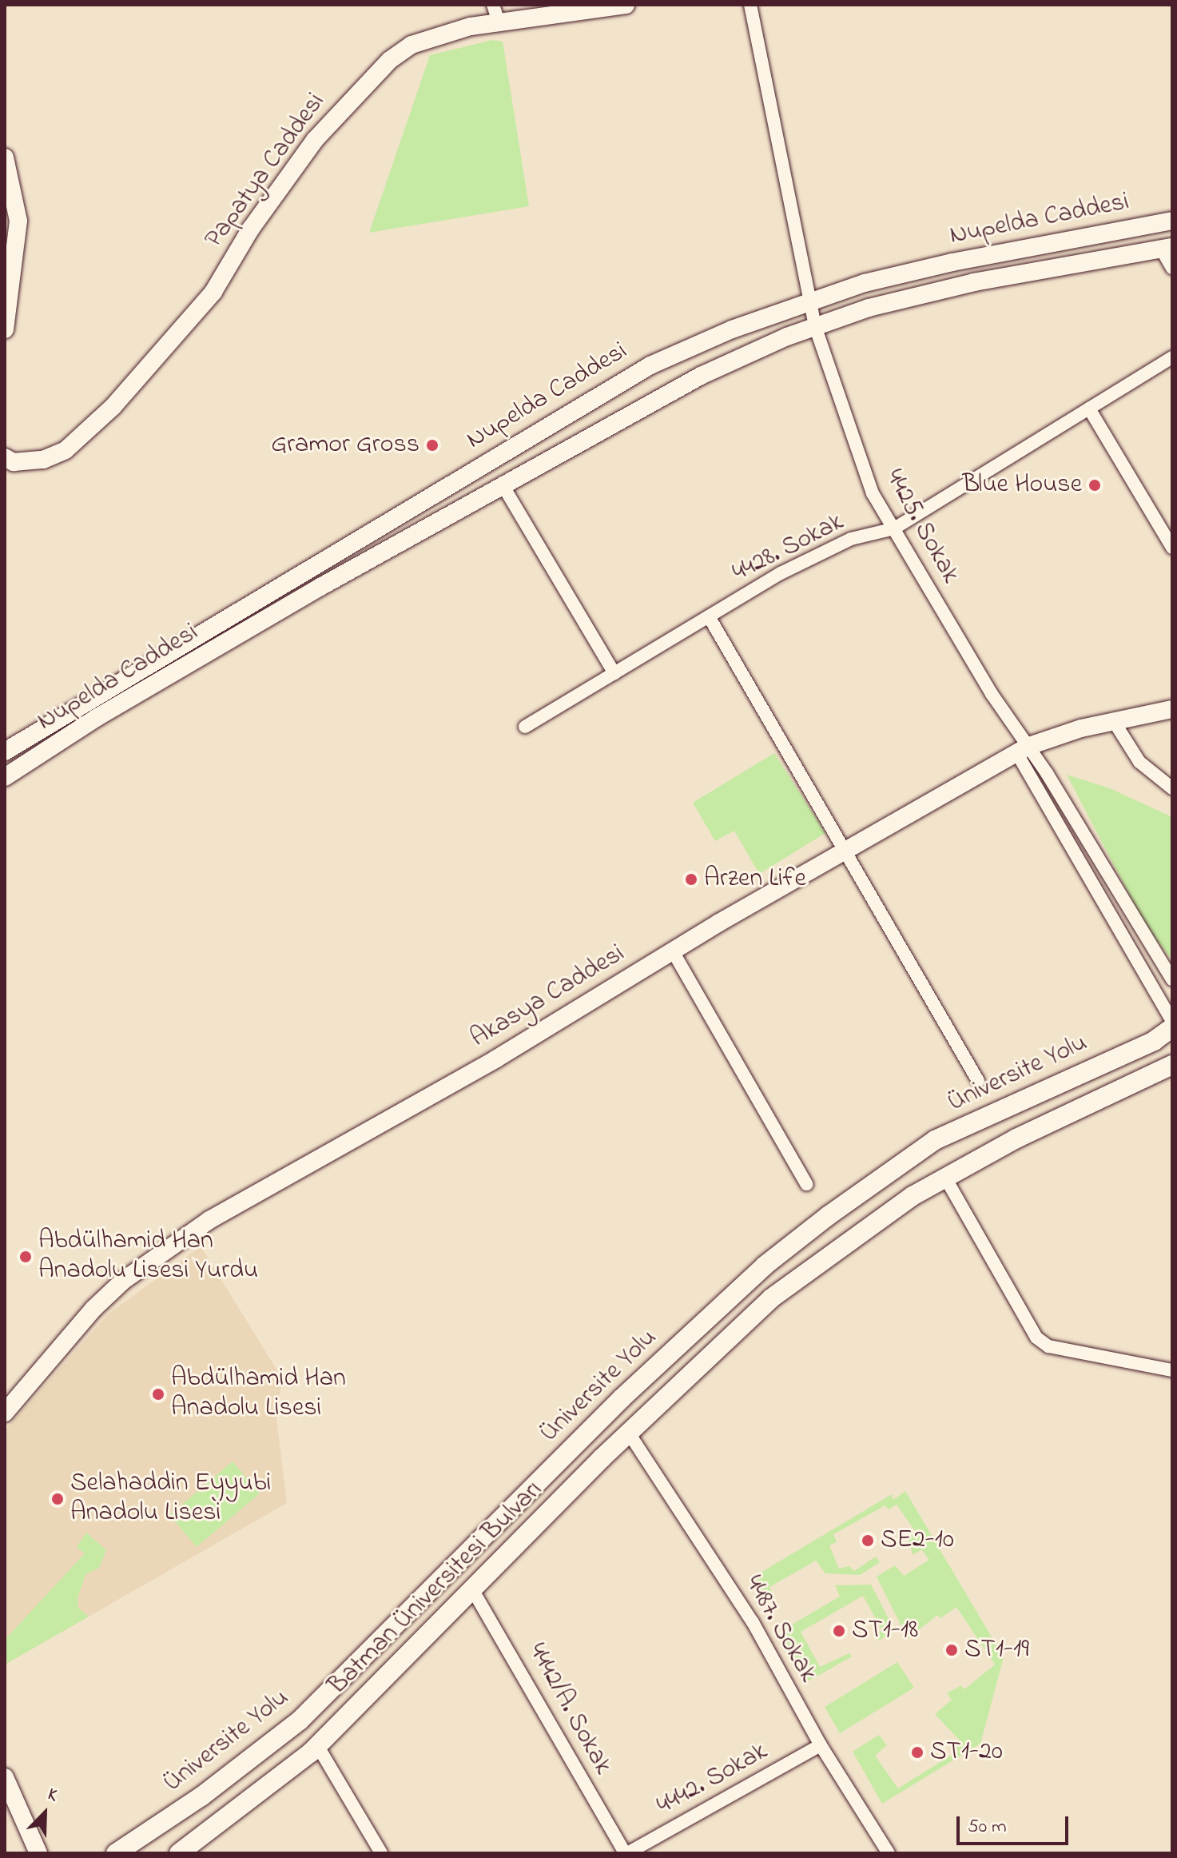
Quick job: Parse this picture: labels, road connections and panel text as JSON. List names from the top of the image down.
{
  "streets": {
    "main road": ["Üniversite Yolu", "Batman Üniversitesi Bulvarı"],
    "street": [
      "Papatya Caddesi",
      "Nupelda Caddesi",
      "4425. Sokak",
      "4428. Sokak",
      "Akasya Caddesi",
      "4487. Sokak",
      "4442/A. Sokak",
      "4442. Sokak"
    ]
  },
  "crossings": [
    ["Nupelda Caddesi", "4425. Sokak"],
    ["4425. Sokak", "4428. Sokak"],
    ["4425. Sokak", "Akasya Caddesi"],
    ["Batman Üniversitesi Bulvarı", "4487. Sokak"],
    ["Batman Üniversitesi Bulvarı", "4442/A. Sokak"],
    ["4487. Sokak", "4442. Sokak"],
    ["4442/A. Sokak", "4442. Sokak"]
  ],
  "places": [
    "Gramor Gross",
    "Blue House",
    "Arzen Life",
    "Abdülhamid Han Anadolu Lisesi Yurdu",
    "Abdülhamid Han Anadolu Lisesi",
    "Selahaddin Eyyubi Anadolu Lisesi",
    "SE2-10",
    "ST1-18",
    "ST1-19",
    "ST1-20"
  ],
  "scale_bar": "50 m",
  "north": "top right"
}
